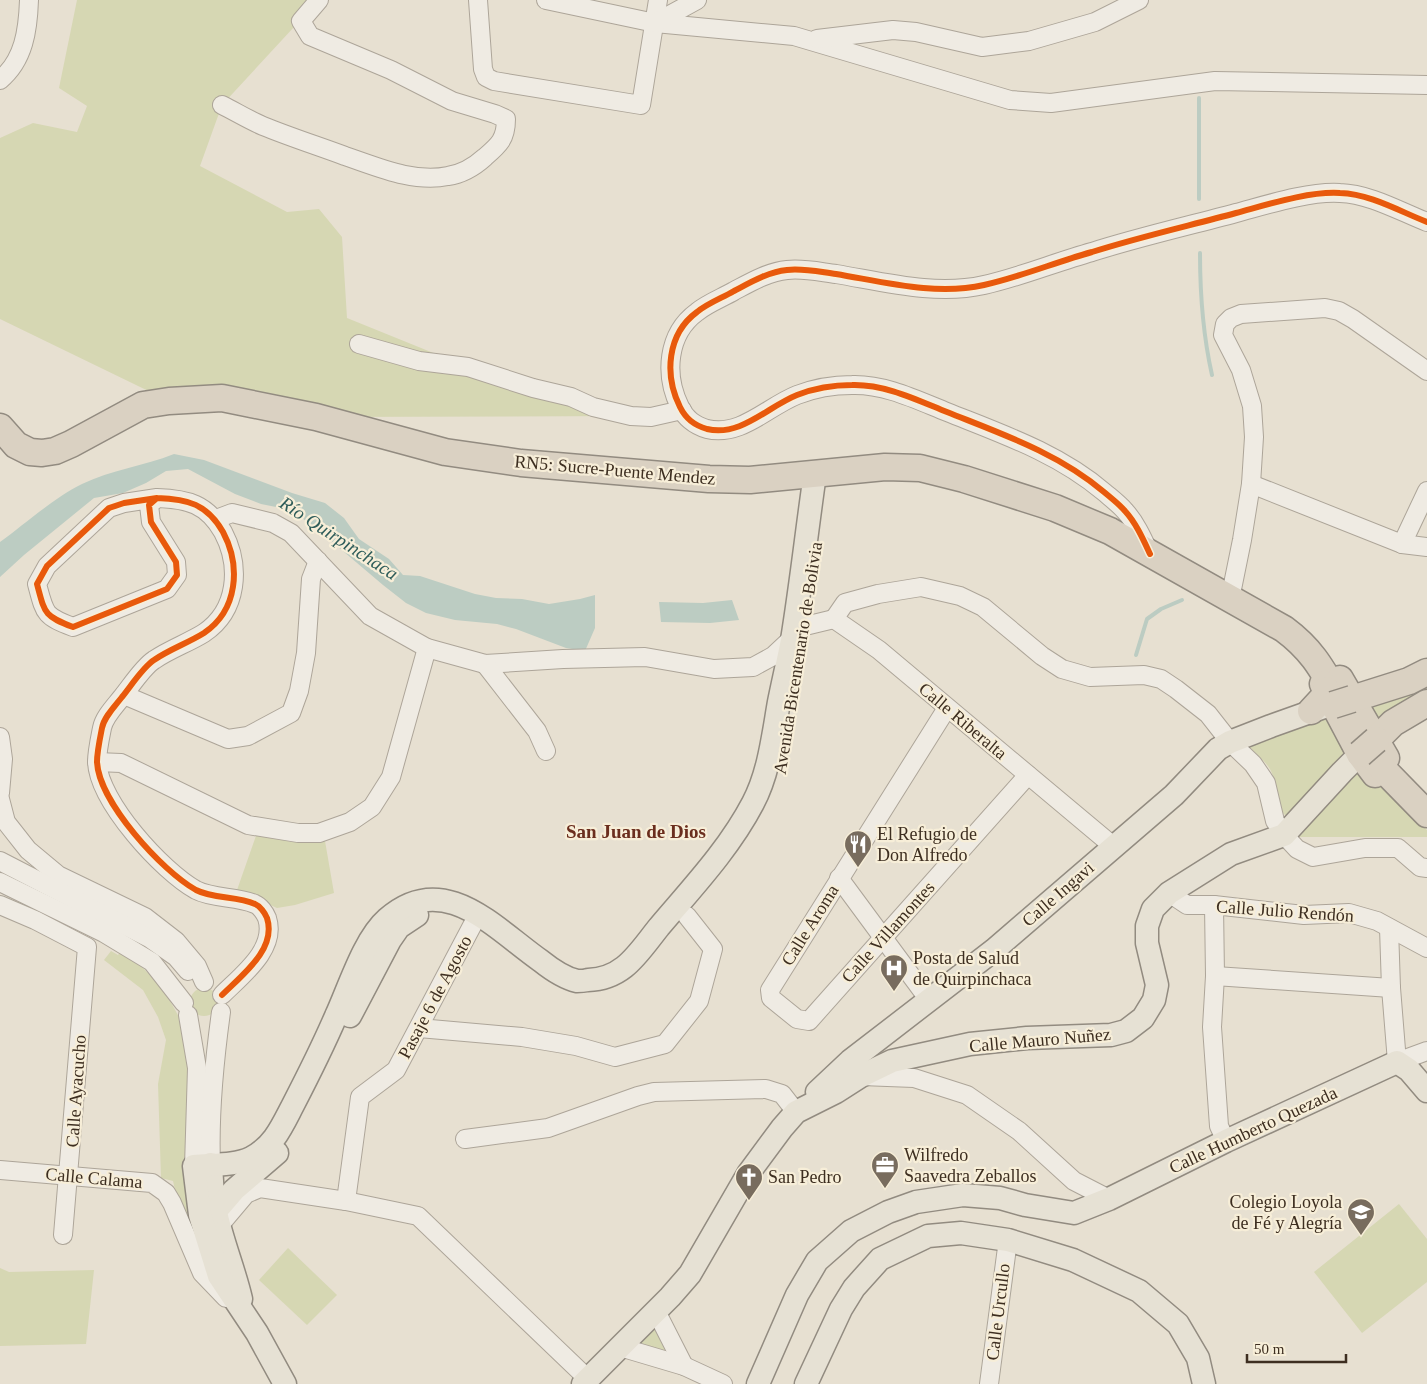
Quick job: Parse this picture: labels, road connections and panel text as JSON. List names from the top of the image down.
{
  "streets": {
    "highway": ["RN5: Sucre-Puente Mendez"],
    "main road": [
      "Avenida Bicentenario de Bolivia",
      "Calle Ingavi",
      "Calle Mauro Nuñez",
      "Calle Humberto Quezada",
      "Calle Calama"
    ],
    "street": [
      "Calle Riberalta",
      "Calle Julio Rendón",
      "Calle Aroma",
      "Calle Villamontes",
      "Pasaje 6 de Agosto",
      "Calle Ayacucho",
      "Calle Urcullo"
    ]
  },
  "crossings": [
    ["RN5: Sucre-Puente Mendez", "Avenida Bicentenario de Bolivia"],
    ["RN5: Sucre-Puente Mendez", "Calle Ingavi"],
    ["RN5: Sucre-Puente Mendez", "Calle Mauro Nuñez"],
    ["Avenida Bicentenario de Bolivia", "Pasaje 6 de Agosto"],
    ["Calle Riberalta", "Calle Ingavi"],
    ["Calle Riberalta", "Calle Aroma"],
    ["Calle Riberalta", "Calle Villamontes"],
    ["Calle Ingavi", "Calle Mauro Nuñez"],
    ["Calle Julio Rendón", "Calle Mauro Nuñez"],
    ["Calle Aroma", "Calle Villamontes"],
    ["Calle Ayacucho", "Calle Calama"]
  ],
  "districts": ["San Juan de Dios"],
  "water": ["Río Quirpinchaca"],
  "places": {
    "restaurant": ["El Refugio de Don Alfredo"],
    "hospital": ["Posta de Salud de Quirpinchaca"],
    "office": ["Wilfredo Saavedra Zeballos"],
    "church": ["San Pedro"],
    "school or university": ["Colegio Loyola de Fé y Alegría"]
  },
  "scale_bar": "50 m"
}
